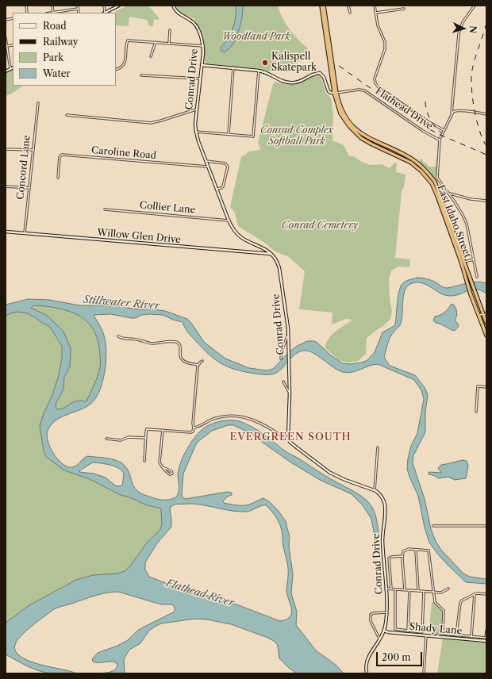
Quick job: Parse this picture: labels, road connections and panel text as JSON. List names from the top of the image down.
{
  "streets": {
    "highway": ["East Idaho Street"],
    "main road": ["Conrad Drive", "Willow Glen Drive", "Shady Lane"],
    "street": [
      "Flathead Drive",
      "Caroline Road",
      "Concord Lane",
      "Collier Lane"
    ]
  },
  "crossings": [
    ["Conrad Drive", "Caroline Road"],
    ["Conrad Drive", "Collier Lane"],
    ["Conrad Drive", "Willow Glen Drive"],
    ["Conrad Drive", "Shady Lane"],
    ["Flathead Drive", "East Idaho Street"],
    ["Concord Lane", "Willow Glen Drive"]
  ],
  "districts": ["EVERGREEN SOUTH"],
  "water": ["Stillwater River", "Flathead River"],
  "parks": ["Woodland Park", "Conrad Complex Softball Park", "Conrad Cemetery"],
  "places": ["Kalispell Skatepark"],
  "legend": [
    "Road",
    "Railway",
    "Park",
    "Water"
  ],
  "scale_bar": "200 m",
  "north": "right"
}
